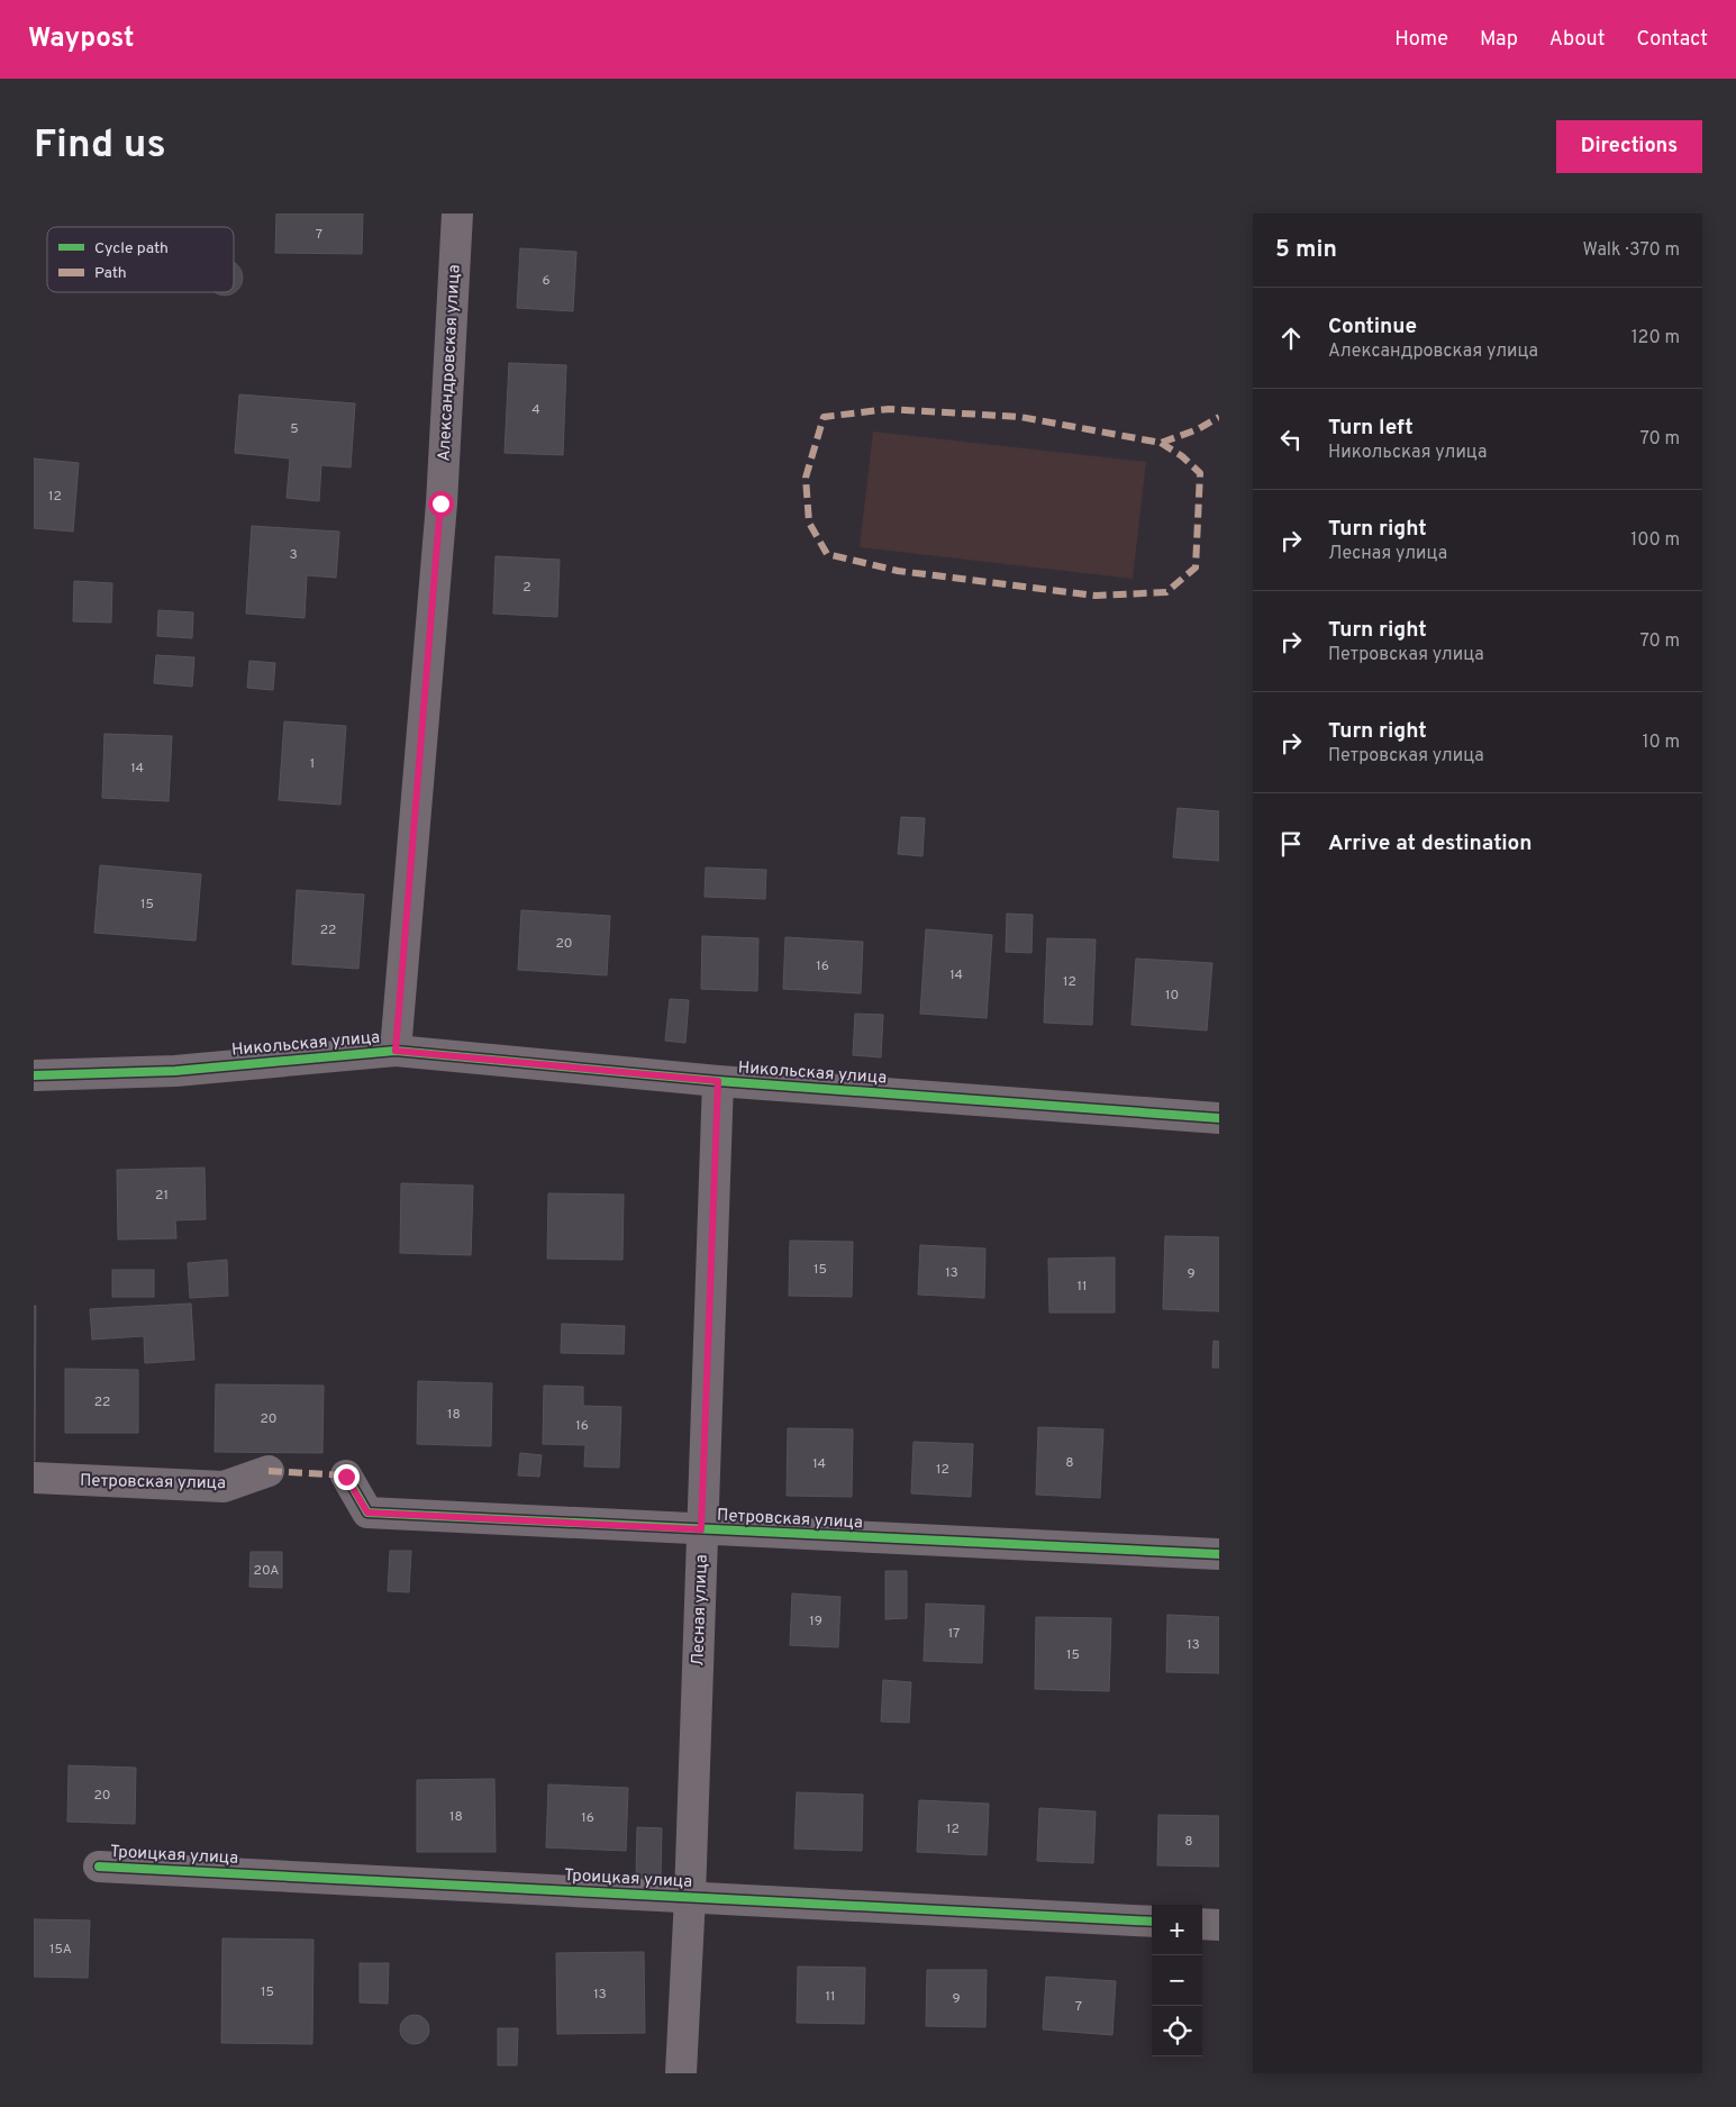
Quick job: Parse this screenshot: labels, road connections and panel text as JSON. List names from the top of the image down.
{
  "streets": {
    "street": [
      "Александровская улица",
      "Никольская улица",
      "Петровская улица",
      "Лесная улица",
      "Троицкая улица"
    ]
  },
  "crossings": [
    ["Александровская улица", "Никольская улица"],
    ["Никольская улица", "Лесная улица"],
    ["Петровская улица", "Лесная улица"],
    ["Лесная улица", "Троицкая улица"]
  ],
  "house_numbers": [
    "7",
    "6",
    "4",
    "5",
    "12",
    "3",
    "2",
    "1",
    "14",
    "15",
    "22",
    "20",
    "16",
    "14",
    "12",
    "10",
    "21",
    "15",
    "13",
    "9",
    "11",
    "22",
    "18",
    "20",
    "16",
    "8",
    "14",
    "12",
    "20А",
    "19",
    "17",
    "13",
    "15",
    "20",
    "18",
    "16",
    "12",
    "8",
    "15А",
    "15",
    "13",
    "11",
    "9",
    "7"
  ],
  "legend": ["Cycle path", "Path"],
  "page": {
    "header": "Waypost",
    "nav": [
      "Home",
      "Map",
      "About",
      "Contact"
    ],
    "buttons": "Directions",
    "title": "Find us",
    "heading": ["5 min", "Walk · 370 m"],
    "list": [
      ["Continue", "Александровская улица", "120 m"],
      ["Turn left", "Никольская улица", "70 m"],
      ["Turn right", "Лесная улица", "100 m"],
      ["Turn right", "Петровская улица", "70 m"],
      ["Turn right", "Петровская улица", "10 m"],
      "Arrive at destination"
    ],
    "map_buttons": ["+", "−"]
  }
}
